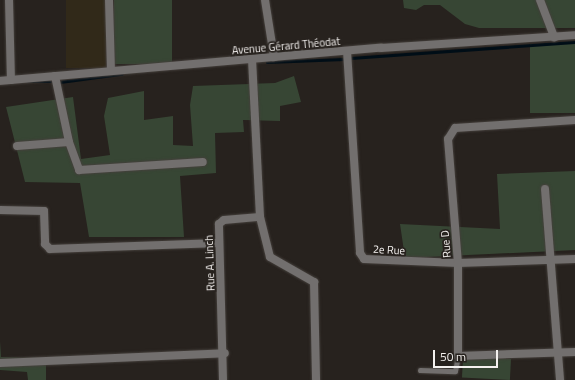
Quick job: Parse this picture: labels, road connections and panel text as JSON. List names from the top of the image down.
{
  "streets": {
    "street": [
      "Avenue Gérard Théodat",
      "Rue D",
      "2e Rue",
      "Rue A. Linch"
    ]
  },
  "crossings": [
    ["Avenue Gérard Théodat", "2e Rue"],
    ["Rue D", "2e Rue"]
  ],
  "scale_bar": "50 m"
}
